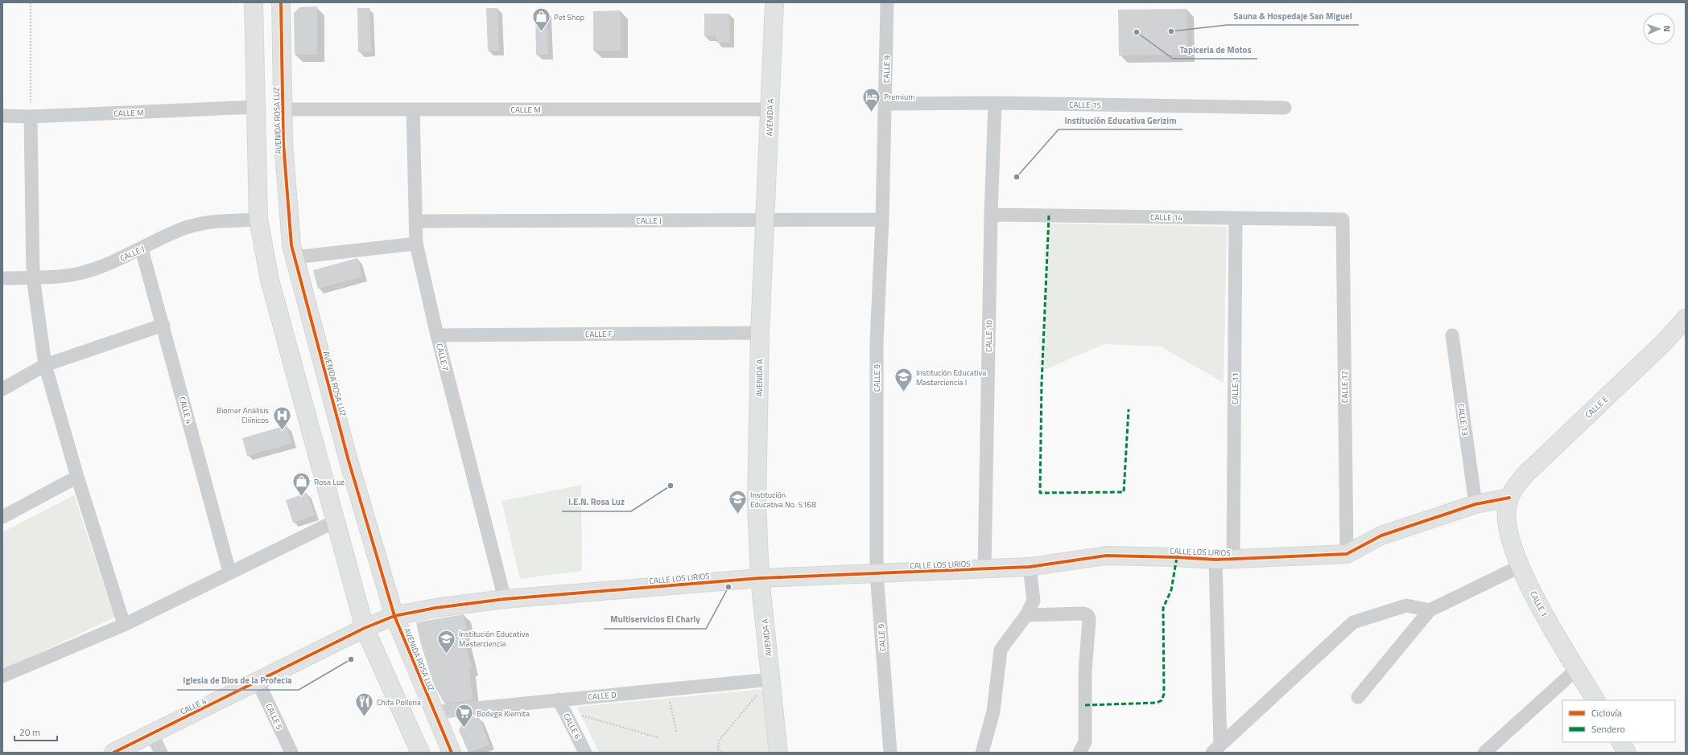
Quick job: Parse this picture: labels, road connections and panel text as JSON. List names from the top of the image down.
{
  "streets": {
    "street": [
      "CALLE 9",
      "CALLE 15",
      "CALLE M",
      "AVENIDA A",
      "AVENIDA ROSA LUZ",
      "CALLE 14",
      "CALLE J",
      "CALLE F",
      "CALLE 10",
      "CALLE 7",
      "CALLE 12",
      "CALLE 11",
      "CALLE E",
      "CALLE 4",
      "CALLE 13",
      "CALLE LOS LIRIOS",
      "CALLE 1",
      "CALLE D",
      "CALLE 5",
      "CALLE 6"
    ]
  },
  "crossings": [
    ["CALLE 9", "CALLE 15"],
    ["CALLE 9", "CALLE J"],
    ["CALLE 9", "CALLE LOS LIRIOS"],
    ["CALLE 15", "CALLE 10"],
    ["CALLE M", "AVENIDA A"],
    ["CALLE M", "AVENIDA ROSA LUZ"],
    ["CALLE M", "CALLE 7"],
    ["AVENIDA A", "CALLE J"],
    ["AVENIDA A", "CALLE F"],
    ["AVENIDA A", "CALLE LOS LIRIOS"],
    ["AVENIDA A", "CALLE D"],
    ["AVENIDA ROSA LUZ", "CALLE LOS LIRIOS"],
    ["AVENIDA ROSA LUZ", "CALLE D"],
    ["CALLE 14", "CALLE 10"],
    ["CALLE 14", "CALLE 12"],
    ["CALLE 14", "CALLE 11"],
    ["CALLE J", "CALLE 7"],
    ["CALLE J", "CALLE 4"],
    ["CALLE F", "CALLE 7"],
    ["CALLE 10", "CALLE LOS LIRIOS"],
    ["CALLE 7", "CALLE LOS LIRIOS"],
    ["CALLE 12", "CALLE LOS LIRIOS"],
    ["CALLE 11", "CALLE LOS LIRIOS"],
    ["CALLE E", "CALLE LOS LIRIOS"],
    ["CALLE E", "CALLE 1"],
    ["CALLE 4", "CALLE LOS LIRIOS"],
    ["CALLE 4", "CALLE 5"],
    ["CALLE 13", "CALLE LOS LIRIOS"],
    ["CALLE LOS LIRIOS", "CALLE 1"],
    ["CALLE D", "CALLE 6"]
  ],
  "places": {
    "other": [
      "Sauna & Hospedaje San Miguel",
      "Tapiceria de Motos",
      "Institución Educativa Gerizim",
      "I.E.N. Rosa Luz",
      "Multiservicios El Charly",
      "Iglesia de Dios de la Profecia"
    ],
    "shop": ["Pet Shop", "Rosa Luz"],
    "hotel": ["Premium"],
    "school or university": ["Institución Educativa Masterciencia I", "Institución Educativa No. 5168", "Institución Educativa Masterciencia"],
    "hospital": ["Biomer Análisis Cliínicos"],
    "restaurant": ["Chifa Polleria"],
    "supermarket": ["Bodega Kiemita"]
  },
  "legend": ["Ciclovía", "Sendero"],
  "scale_bar": "20 m",
  "north": "right"
}
